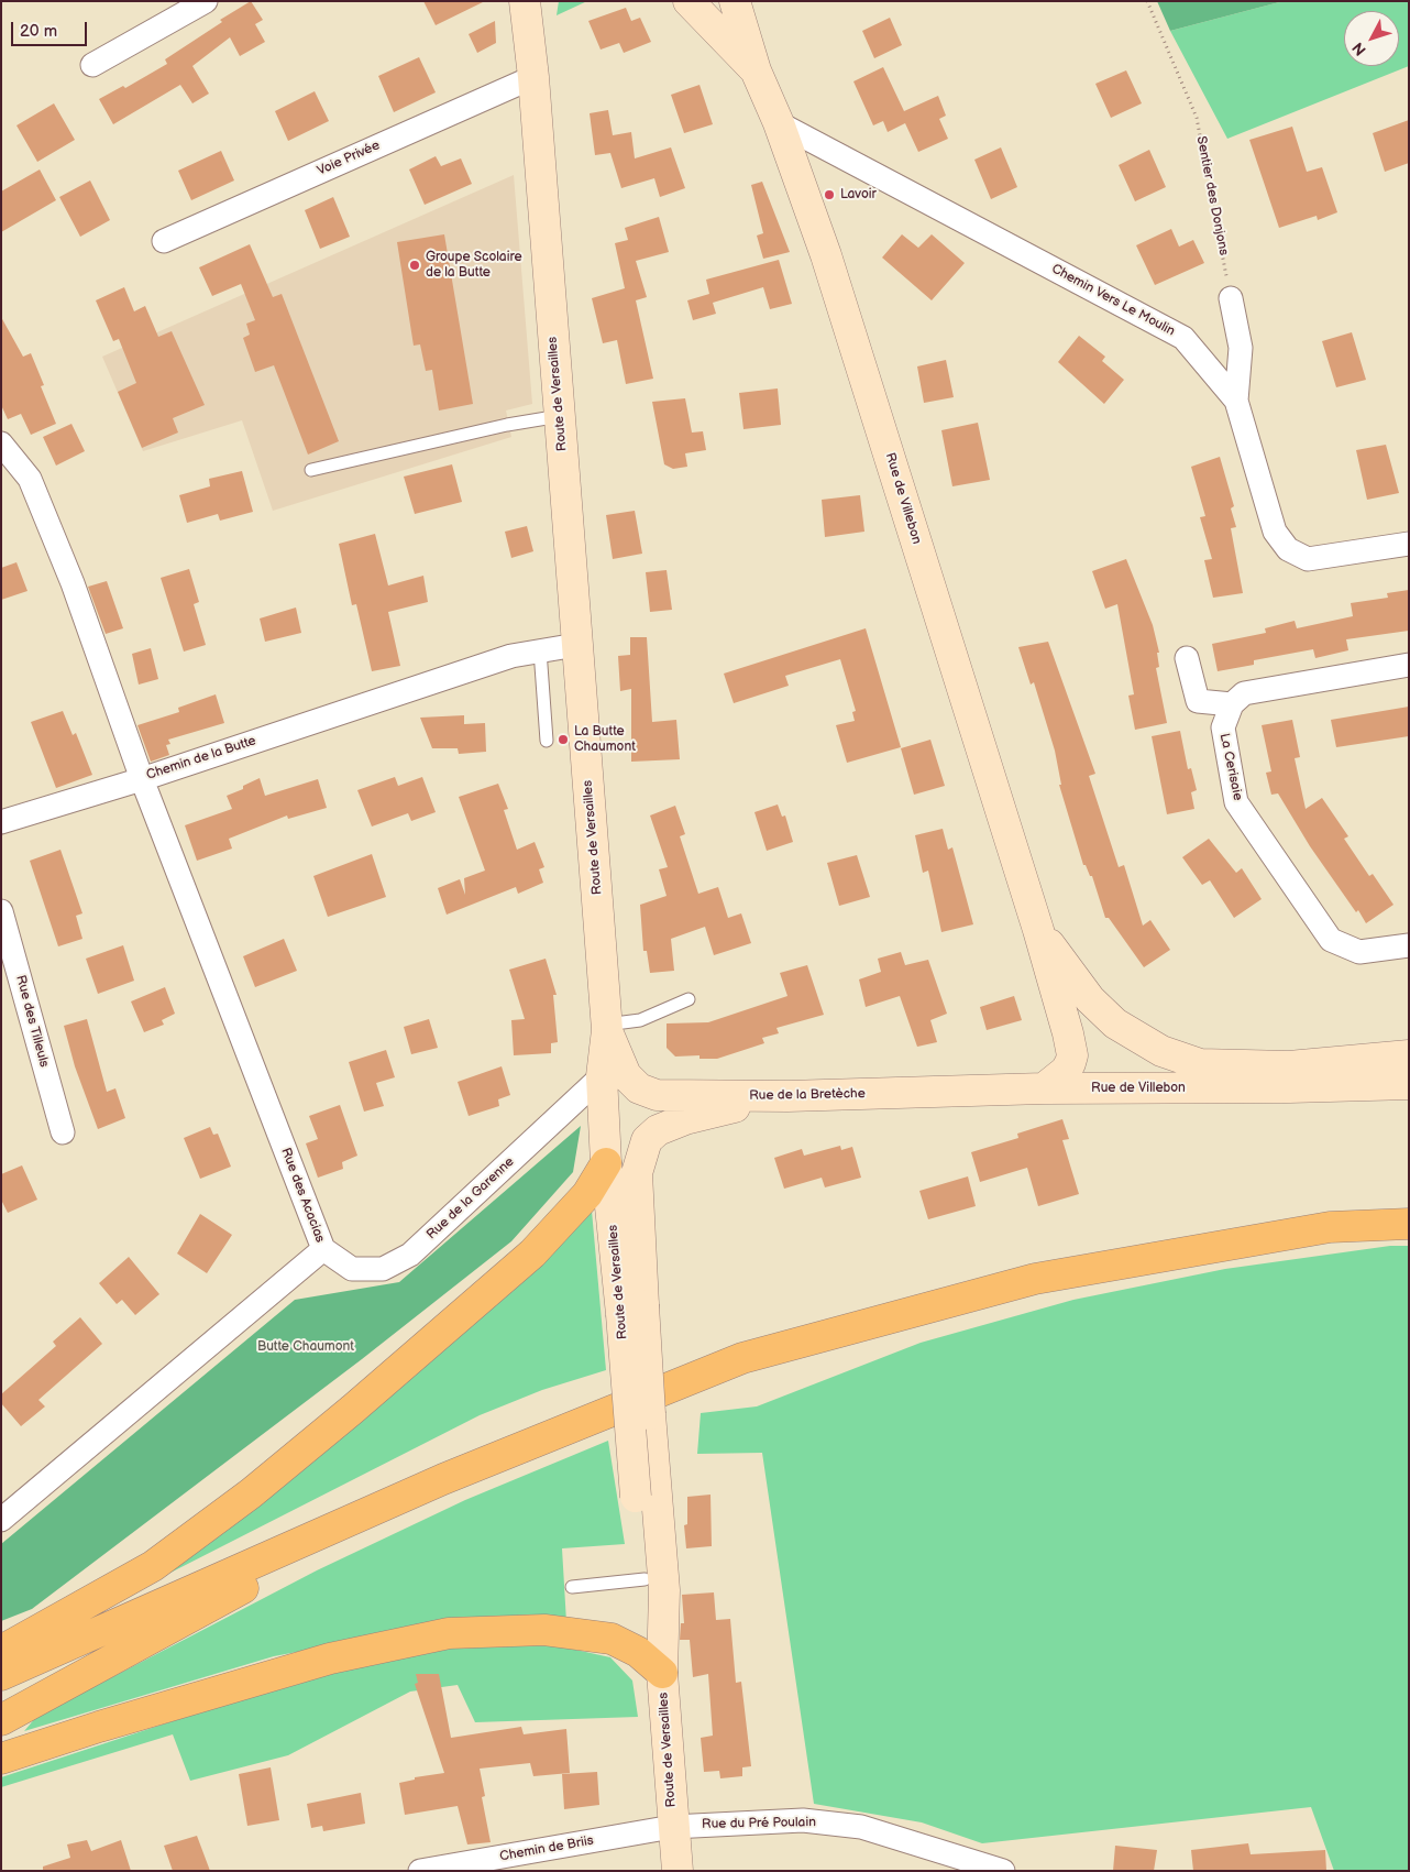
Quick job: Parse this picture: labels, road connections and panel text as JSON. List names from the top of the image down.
{
  "streets": {
    "main road": ["Route de Versailles", "Rue de Villebon", "Rue de la Bretèche"],
    "street": [
      "Voie Privée",
      "Chemin Vers Le Moulin",
      "Chemin de la Butte",
      "La Cerisaie",
      "Rue des Tilleuls",
      "Rue des Acacias",
      "Rue de la Garenne",
      "Rue du Pré Poulain",
      "Chemin de Briis"
    ],
    "path": ["Sentier des Donjons"]
  },
  "crossings": [
    ["Voie Privée", "Route de Versailles"],
    ["Chemin Vers Le Moulin", "Rue de Villebon"],
    ["Route de Versailles", "Chemin de la Butte"],
    ["Route de Versailles", "Rue de la Bretèche"],
    ["Route de Versailles", "Rue de la Garenne"],
    ["Route de Versailles", "Rue du Pré Poulain"],
    ["Route de Versailles", "Chemin de Briis"],
    ["Rue de Villebon", "Rue de la Bretèche"],
    ["Chemin de la Butte", "Rue des Acacias"],
    ["Rue des Acacias", "Rue de la Garenne"],
    ["Rue du Pré Poulain", "Chemin de Briis"]
  ],
  "parks": ["Butte Chaumont"],
  "places": ["Lavoir", "Groupe Scolaire de la Butte", "La Butte Chaumont"],
  "scale_bar": "20 m",
  "north": "bottom left"
}
